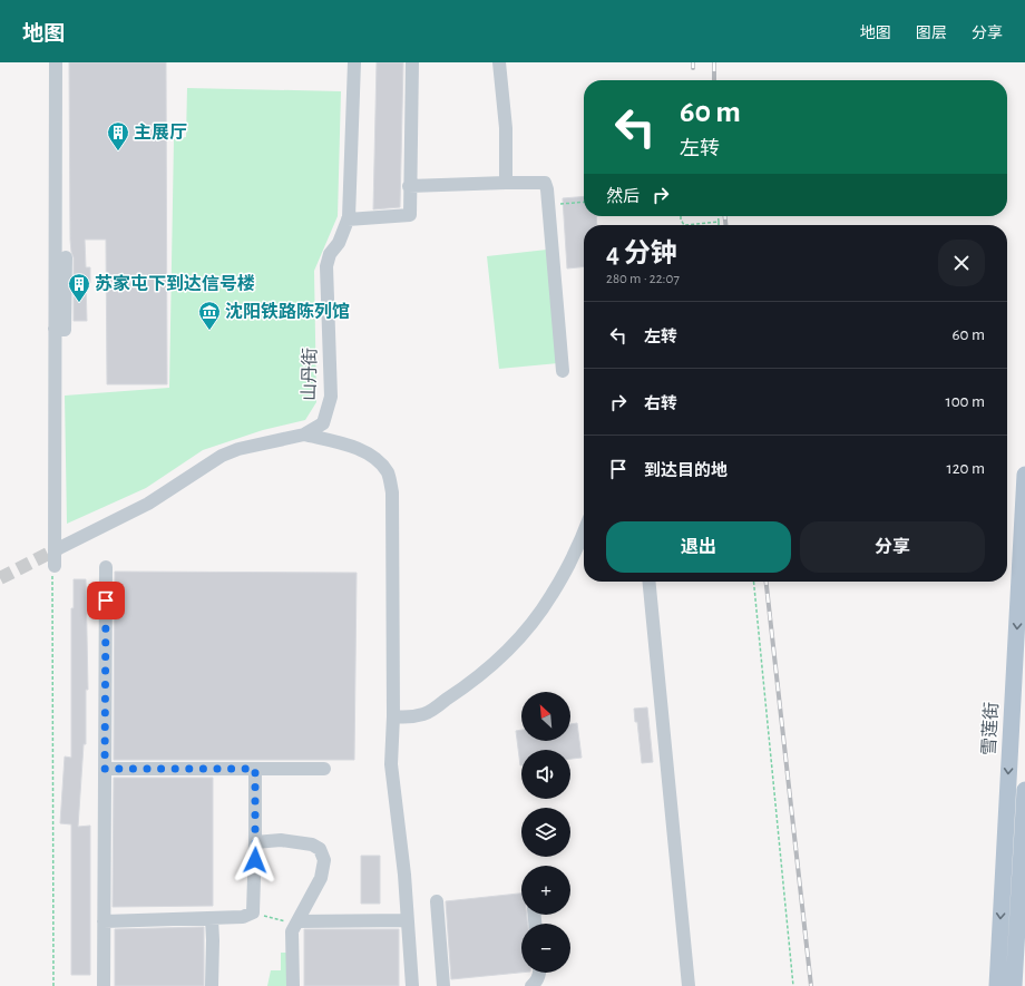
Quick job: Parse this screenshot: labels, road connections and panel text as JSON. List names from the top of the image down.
{
  "streets": {
    "main road": ["雪莲街"],
    "lane": ["山丹街"]
  },
  "places": {
    "building": ["主展厅", "苏家屯下到达信号楼"],
    "museum": ["沈阳铁路陈列馆"]
  },
  "north": "top left",
  "page": {
    "header": "地图",
    "nav": ["地图", "图层", "分享"],
    "turn": ["60 m", "左转"],
    "then": "然后",
    "heading": ["4 分钟", "280 m · 22:07"],
    "list": [
      {
        "name": "左转",
        "value": "60 m"
      },
      {
        "name": "右转",
        "value": "100 m"
      },
      {
        "name": "到达目的地",
        "value": "120 m"
      }
    ],
    "buttons": ["退出", "分享"],
    "map_buttons": ["+", "−"]
  }
}
